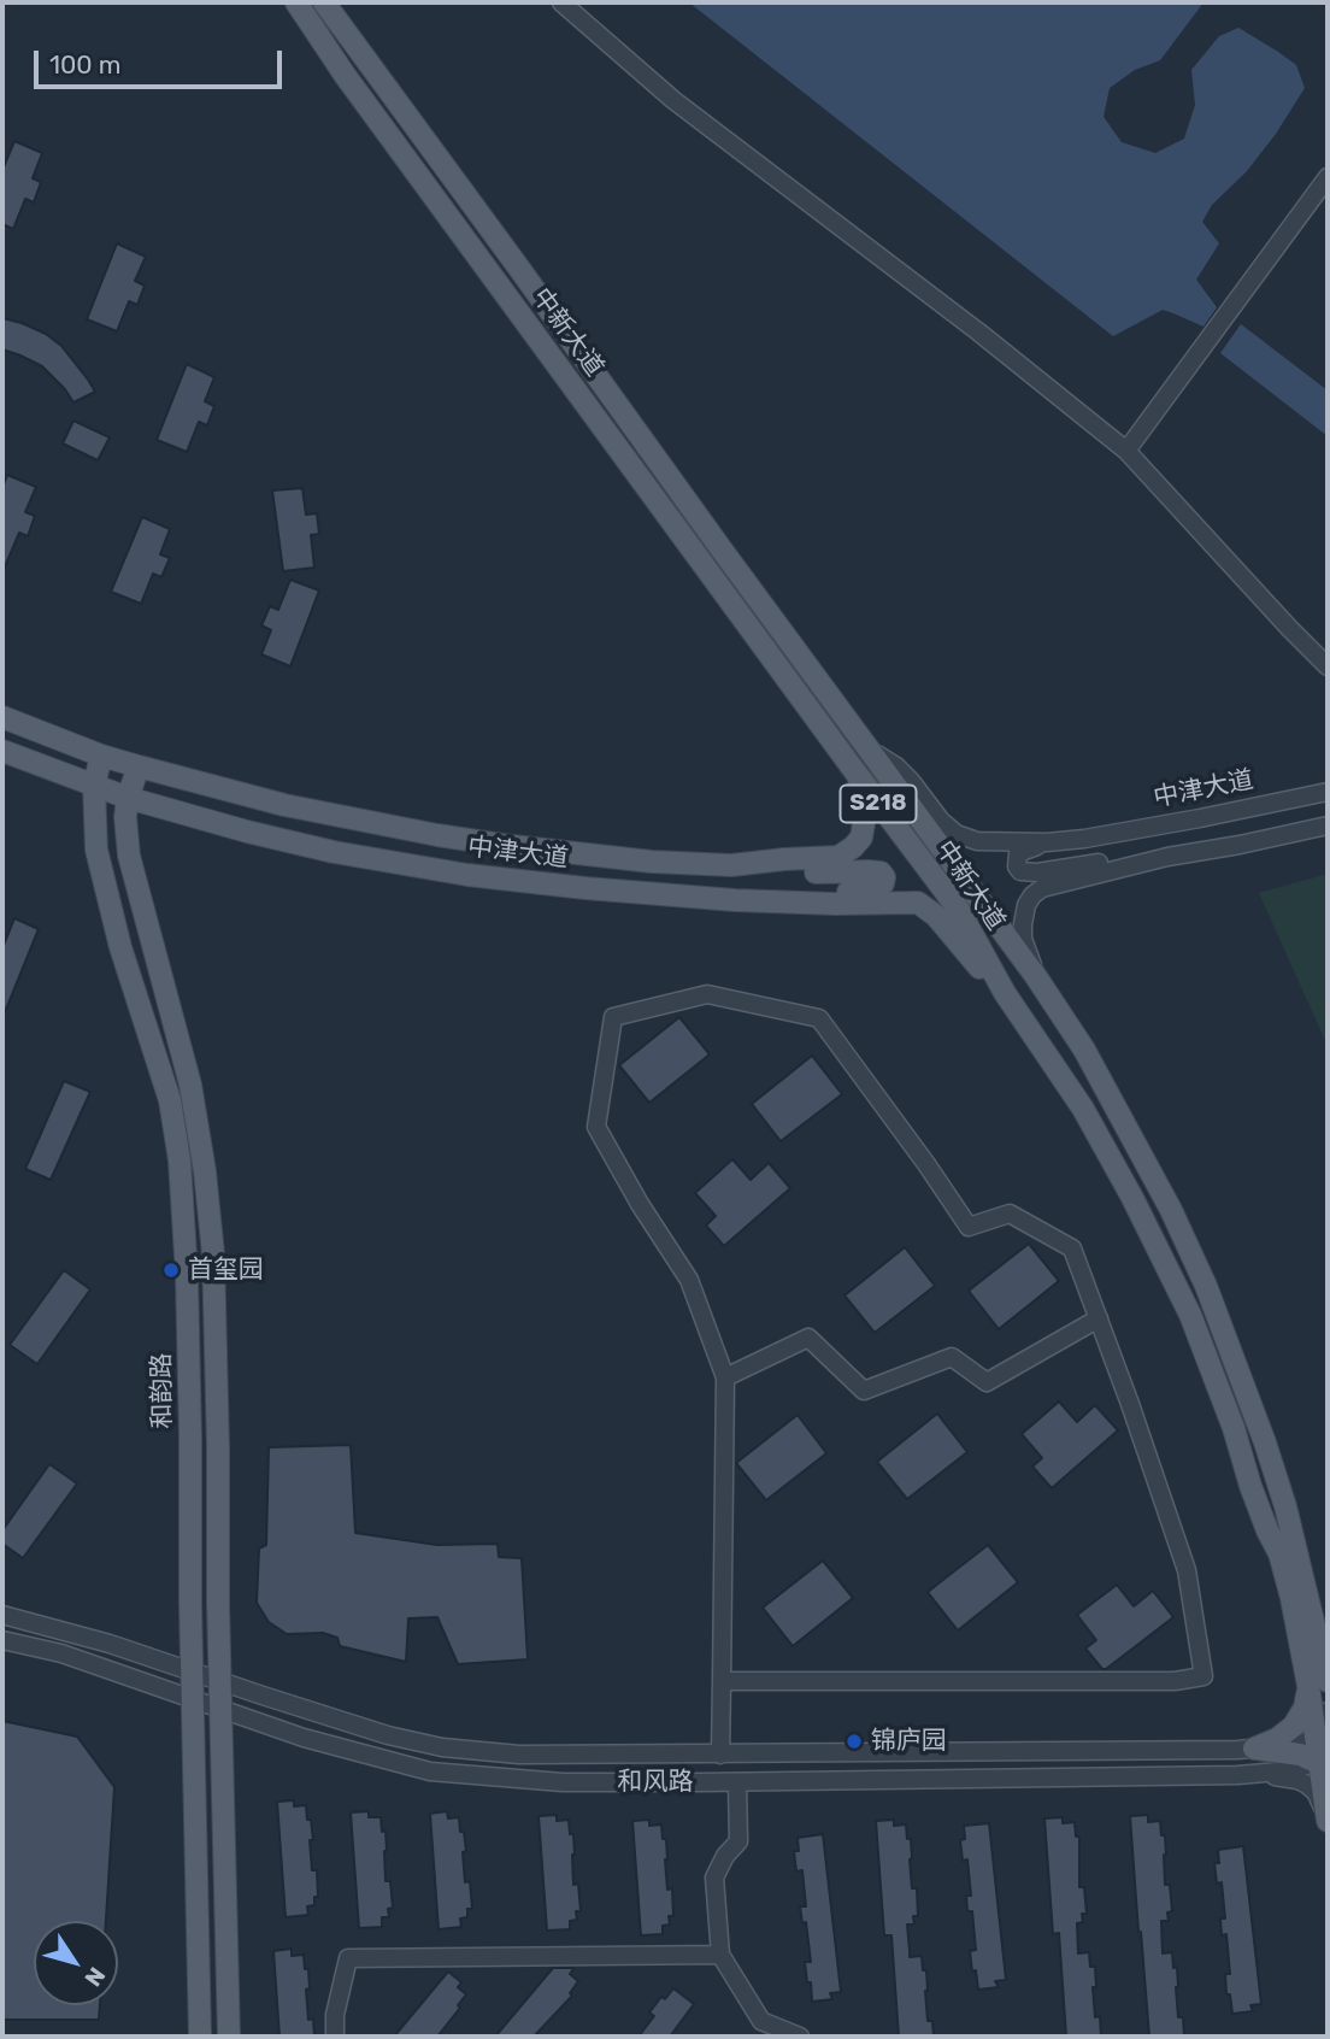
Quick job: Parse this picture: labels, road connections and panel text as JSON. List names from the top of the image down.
{
  "streets": {
    "main road": [
      "中新大道",
      "中津大道",
      "S218",
      "和韵路"
    ],
    "street": ["和风路"]
  },
  "crossings": [
    ["中新大道", "中津大道"],
    ["中新大道", "和风路"],
    ["中津大道", "和韵路"],
    ["和韵路", "和风路"]
  ],
  "places": ["首玺园", "锦庐园"],
  "scale_bar": "100 m",
  "north": "bottom right"
}
